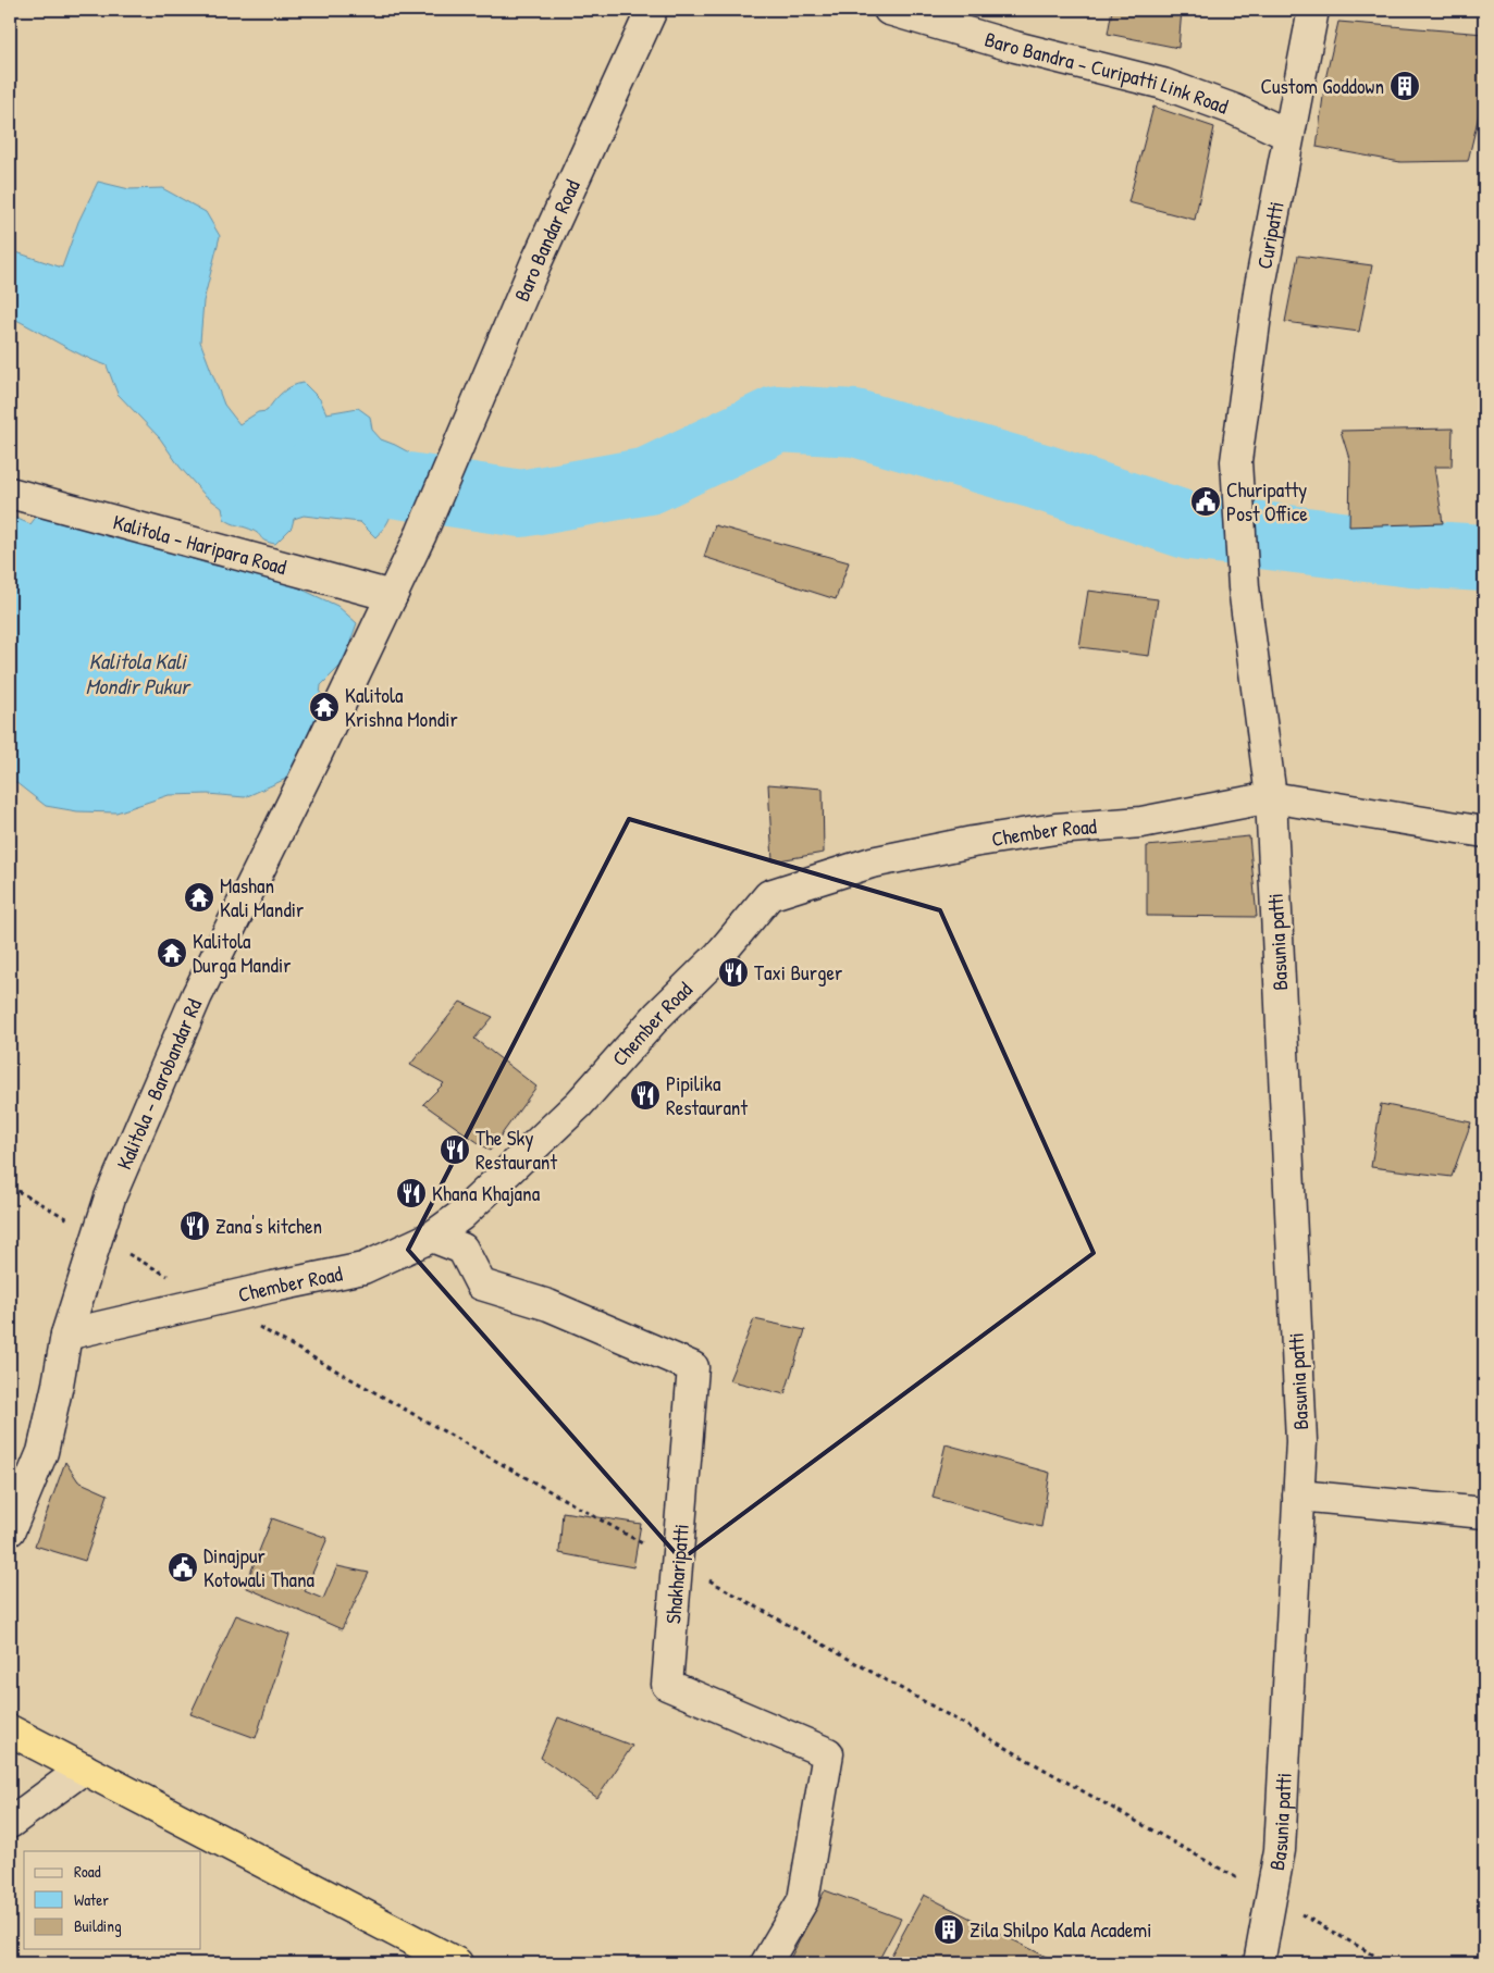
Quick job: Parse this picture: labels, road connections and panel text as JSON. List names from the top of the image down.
{
  "streets": {
    "street": [
      "Baro Bandra - Curipatti Link Road",
      "Curipatti",
      "Baro Bandar Road",
      "Kalitola - Haripara Road",
      "Chember Road",
      "Basunia patti",
      "Kalitola - Barobandar Rd",
      "Shakharipatti"
    ]
  },
  "crossings": [
    ["Baro Bandra - Curipatti Link Road", "Curipatti"],
    ["Curipatti", "Basunia patti"],
    ["Baro Bandar Road", "Kalitola - Barobandar Rd"],
    ["Kalitola - Haripara Road", "Kalitola - Barobandar Rd"],
    ["Chember Road", "Basunia patti"],
    ["Chember Road", "Kalitola - Barobandar Rd"],
    ["Chember Road", "Shakharipatti"]
  ],
  "water": ["Kalitola Kali Mondir Pukur"],
  "places": {
    "building": ["Custom Goddown", "Zila Shilpo Kala Academi"],
    "public building": ["Churipatty Post Office", "Dinajpur Kotowali Thana"],
    "temple": ["Kalitola Krishna Mondir", "Mashan Kali Mandir", "Kalitola Durga Mandir"],
    "restaurant": [
      "Taxi Burger",
      "Pipilika Restaurant",
      "The Sky Restaurant",
      "Khana Khajana",
      "Zana's kitchen"
    ]
  },
  "legend": ["Road", "Water", "Building"]
}
